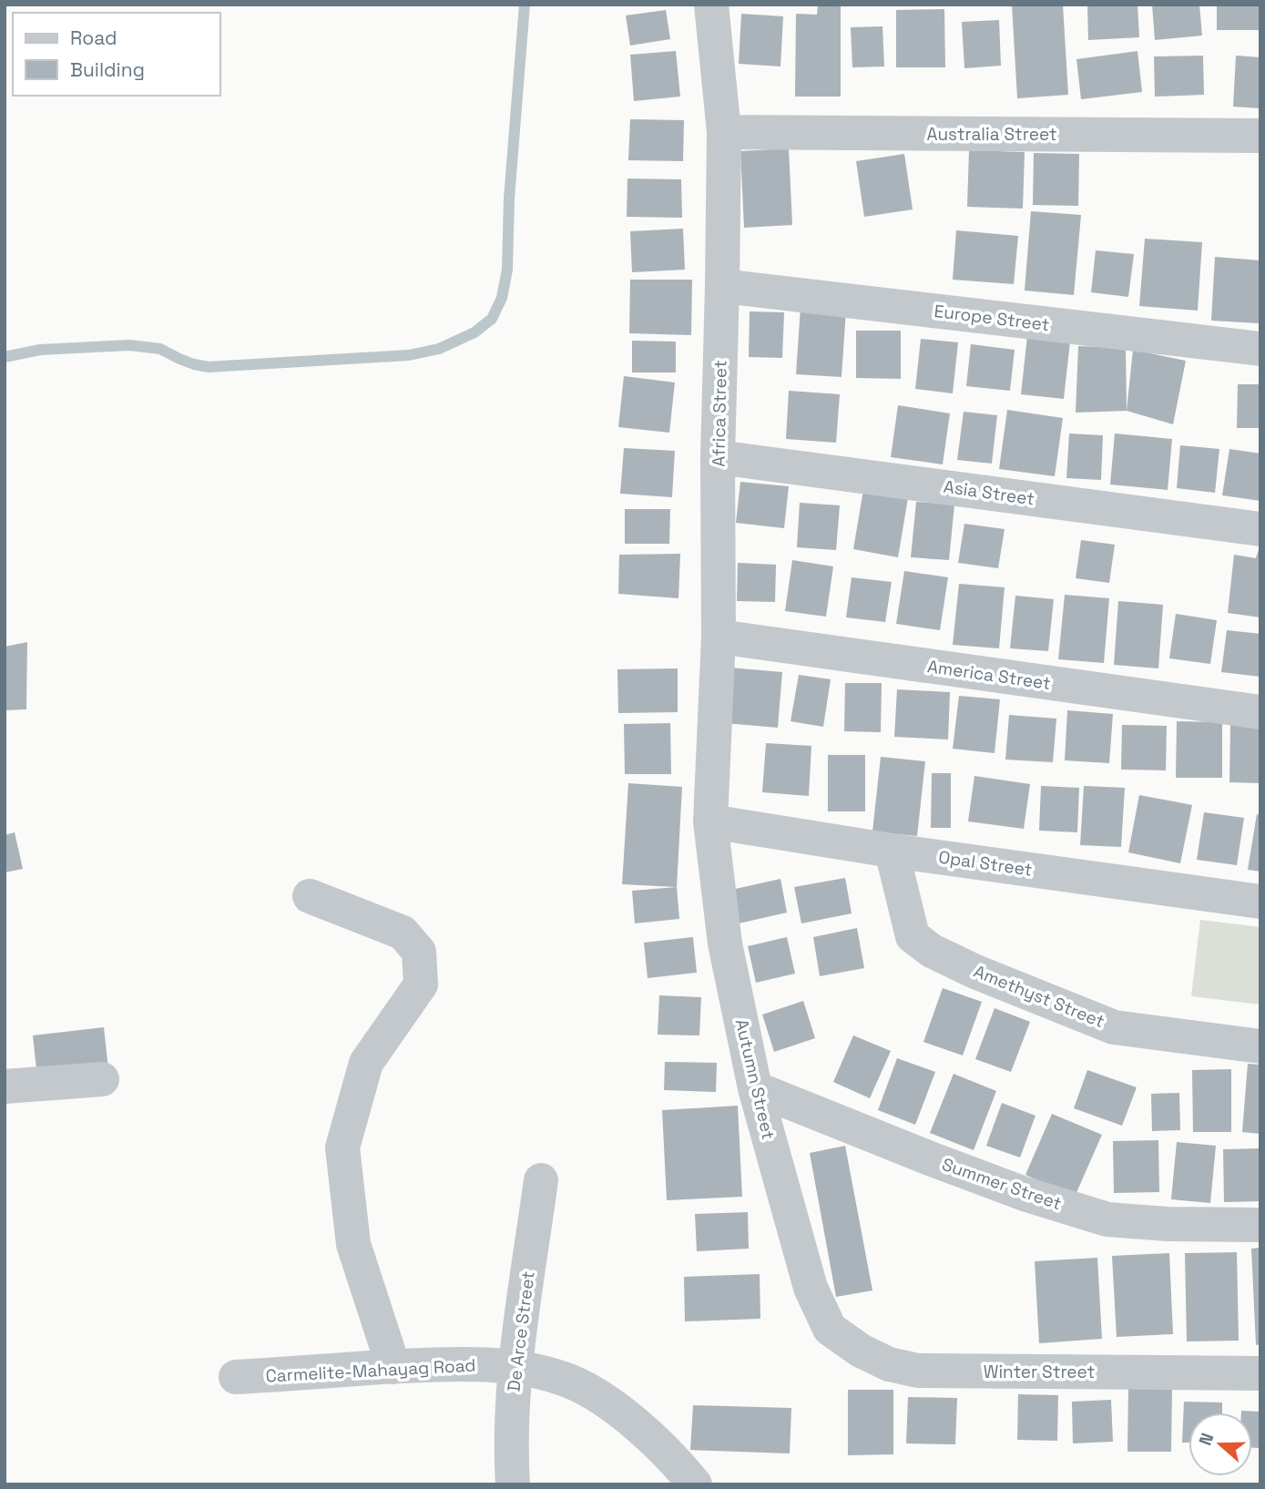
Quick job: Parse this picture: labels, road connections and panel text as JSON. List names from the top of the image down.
{
  "streets": {
    "street": [
      "Australia Street",
      "Europe Street",
      "Africa Street",
      "Asia Street",
      "America Street",
      "Opal Street",
      "Amethyst Street",
      "Autumn Street",
      "Summer Street",
      "De Arce Street",
      "Carmelite-Mahayag Road",
      "Winter Street"
    ]
  },
  "crossings": [
    ["Australia Street", "Africa Street"],
    ["Europe Street", "Africa Street"],
    ["Africa Street", "Asia Street"],
    ["Africa Street", "America Street"],
    ["Africa Street", "Opal Street"],
    ["Africa Street", "Autumn Street"],
    ["Opal Street", "Amethyst Street"],
    ["Opal Street", "Autumn Street"],
    ["Autumn Street", "Summer Street"],
    ["Autumn Street", "Winter Street"],
    ["De Arce Street", "Carmelite-Mahayag Road"]
  ],
  "legend": ["Road", "Building"],
  "north": "left"
}
